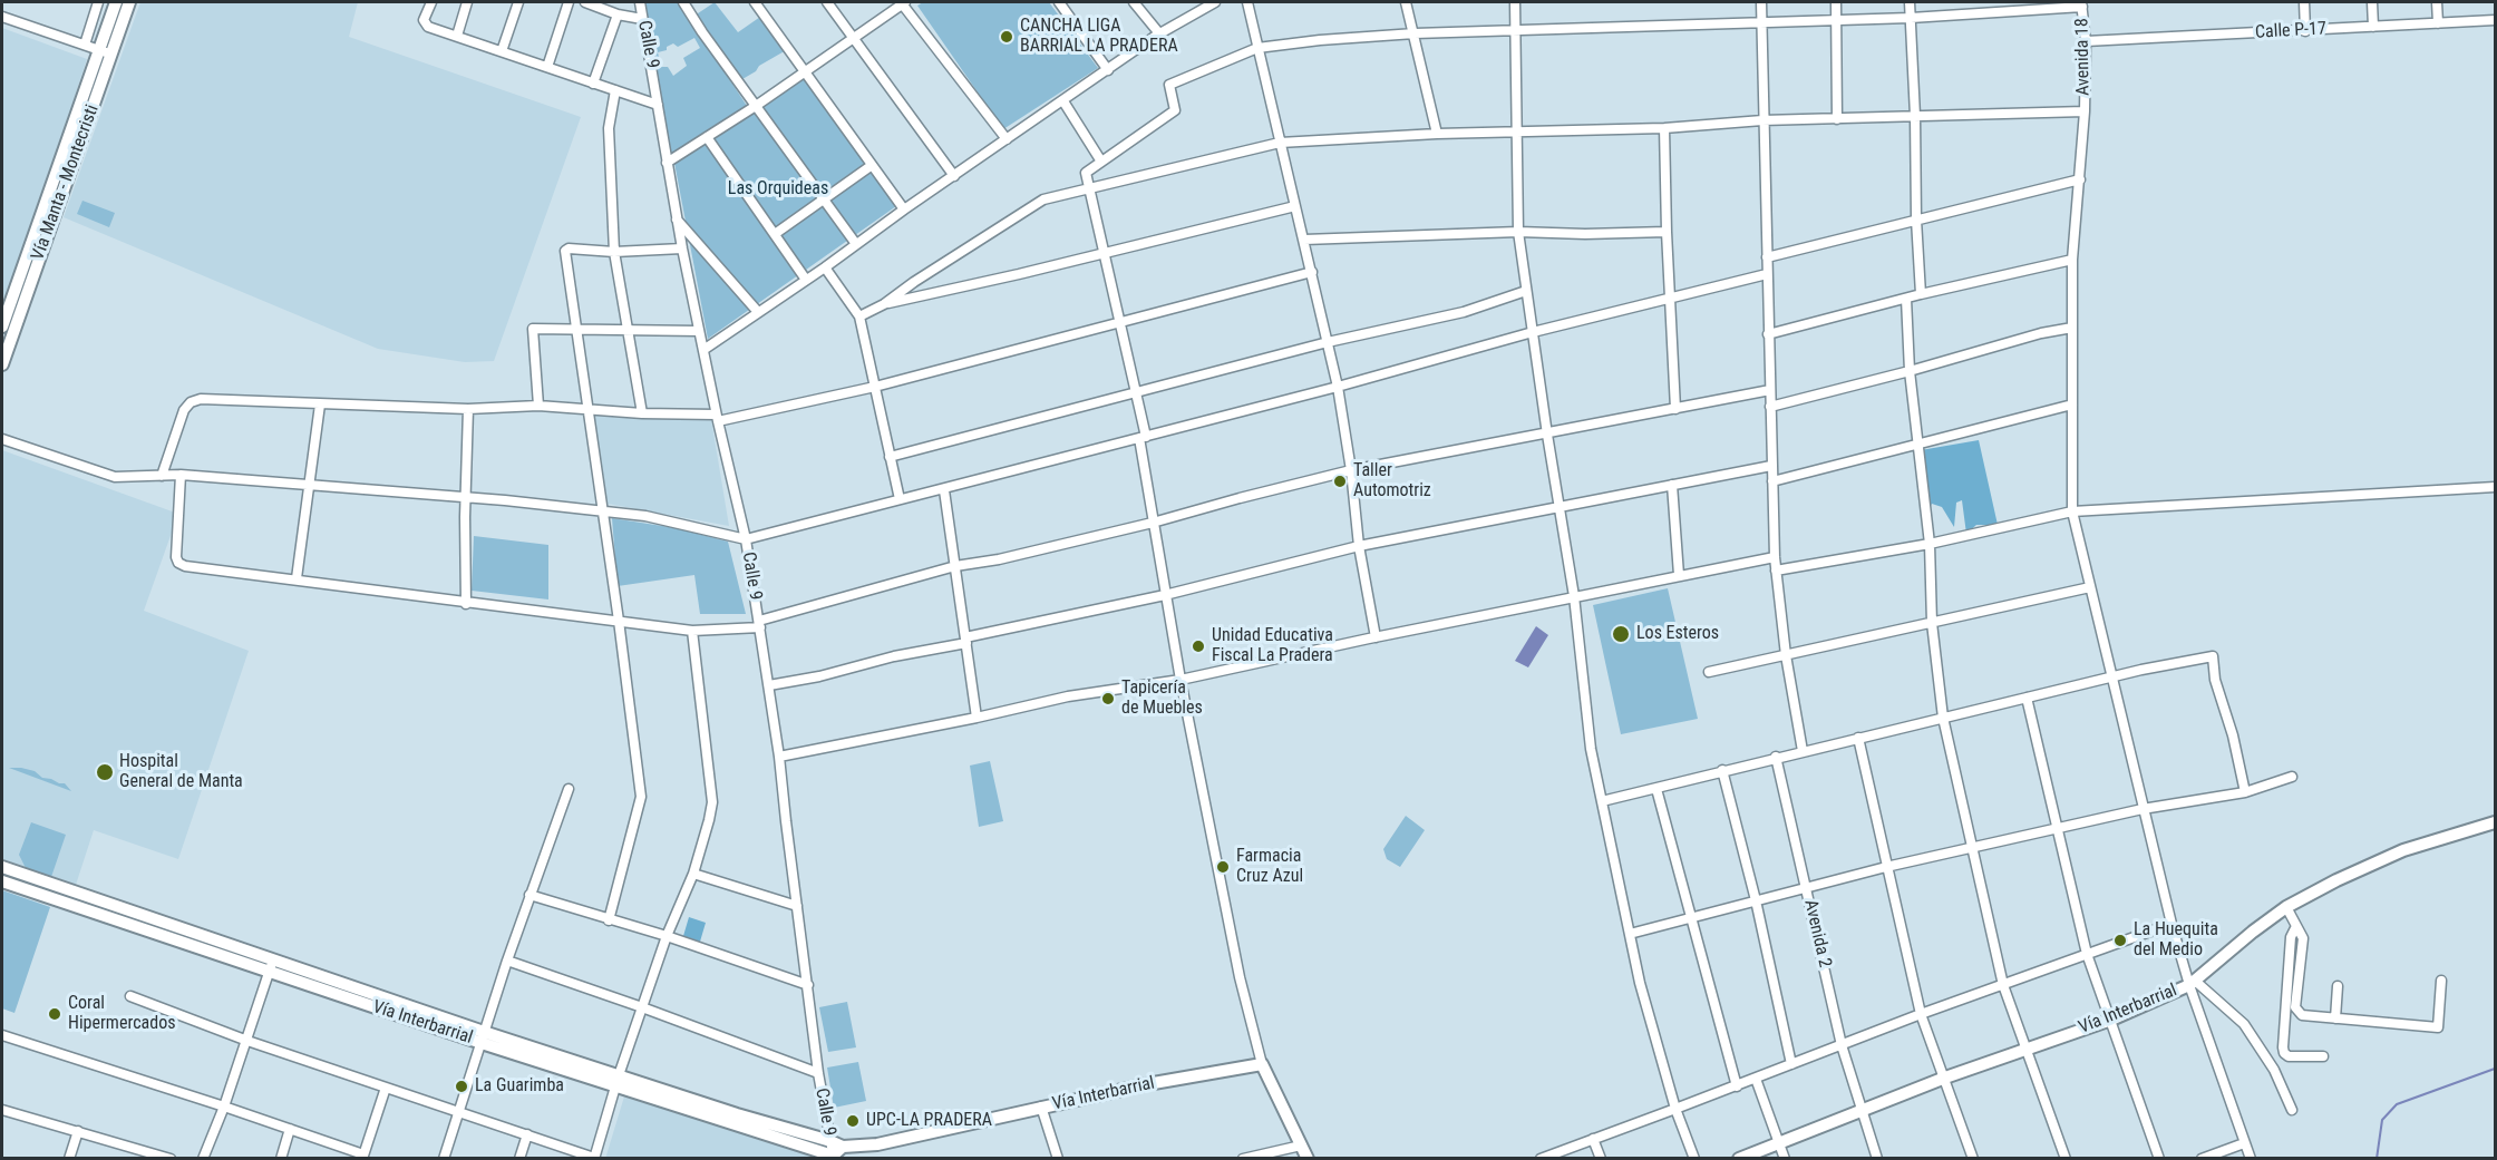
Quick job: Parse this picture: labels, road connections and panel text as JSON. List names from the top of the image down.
{
  "streets": {
    "main road": ["Vía Manta - Montecristi", "Vía Interbarrial"],
    "street": [
      "Calle P-17",
      "Calle 9",
      "Avenida 18",
      "Avenida 2"
    ]
  },
  "crossings": [
    ["Calle P-17", "Avenida 18"],
    ["Calle 9", "Vía Interbarrial"],
    ["Avenida 18", "Vía Interbarrial"],
    ["Avenida 2", "Vía Interbarrial"]
  ],
  "parks": ["Las Orquideas"],
  "places": [
    "CANCHA LIGA BARRIAL LA PRADERA",
    "Taller Automotriz",
    "Los Esteros",
    "Unidad Educativa Fiscal La Pradera",
    "Tapicería de Muebles",
    "Hospital General de Manta",
    "Farmacia Cruz Azul",
    "La Huequita del Medio",
    "Coral Hipermercados",
    "La Guarimba",
    "UPC-LA PRADERA"
  ]
}
